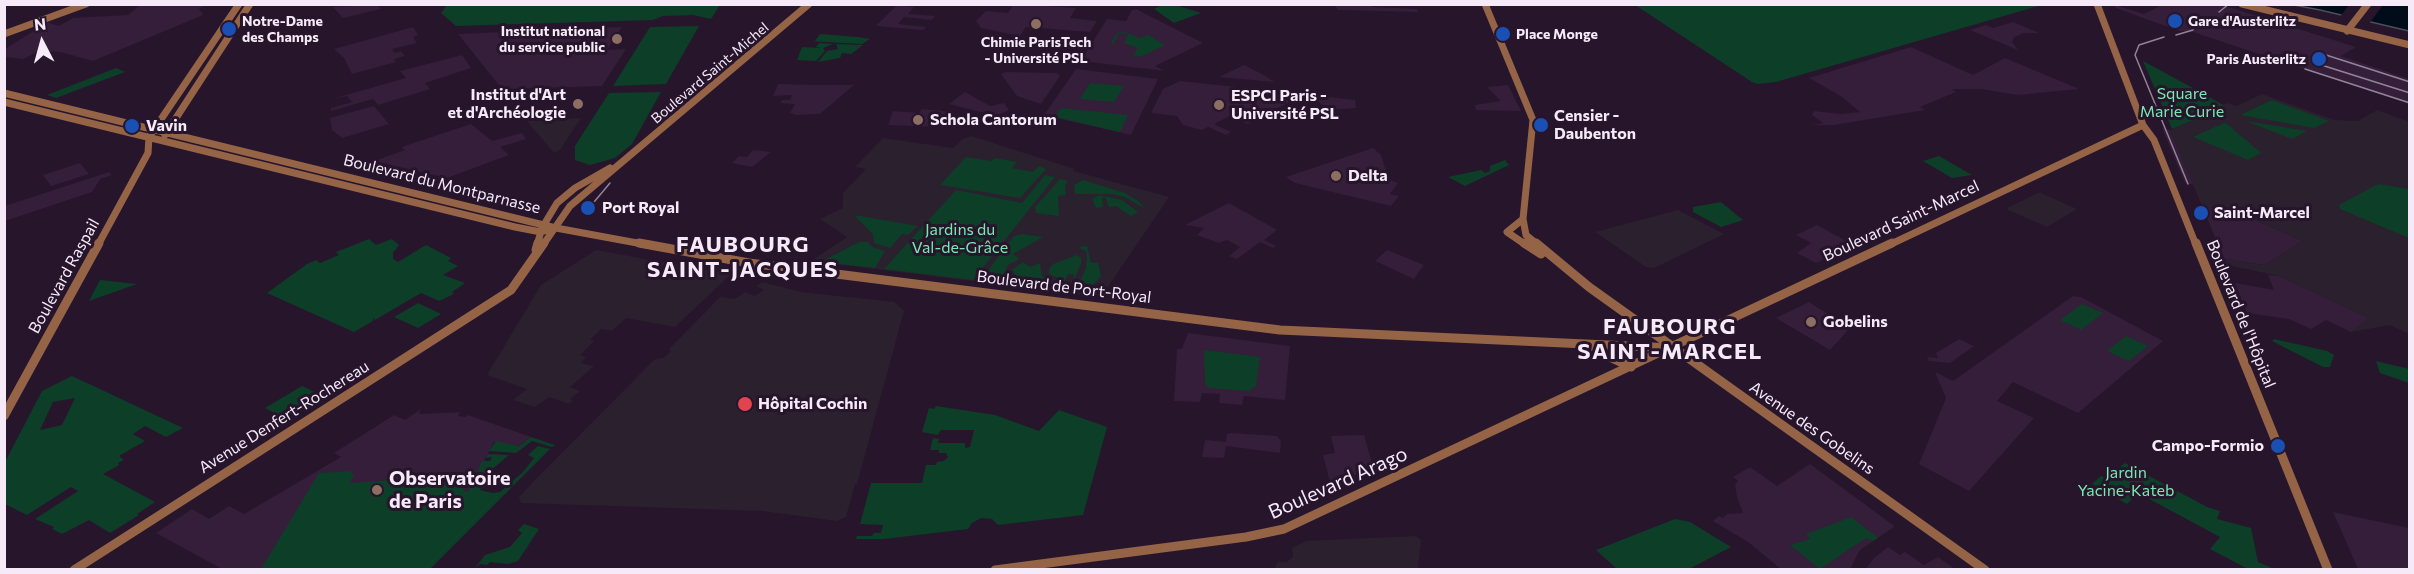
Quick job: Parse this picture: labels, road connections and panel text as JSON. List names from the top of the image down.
{
  "streets": {
    "main road": [
      "Boulevard Saint-Michel",
      "Boulevard du Montparnasse",
      "Boulevard Saint-Marcel",
      "Boulevard Raspail",
      "Boulevard de Port-Royal",
      "Boulevard de l'Hôpital",
      "Avenue Denfert-Rochereau",
      "Avenue des Gobelins",
      "Boulevard Arago"
    ]
  },
  "crossings": [
    ["Boulevard du Montparnasse", "Boulevard Raspail"],
    ["Boulevard du Montparnasse", "Boulevard de Port-Royal"],
    ["Boulevard Saint-Marcel", "Boulevard de Port-Royal"],
    ["Boulevard Saint-Marcel", "Boulevard de l'Hôpital"],
    ["Boulevard Saint-Marcel", "Avenue des Gobelins"],
    ["Boulevard Saint-Marcel", "Boulevard Arago"],
    ["Boulevard de Port-Royal", "Avenue des Gobelins"],
    ["Boulevard de Port-Royal", "Boulevard Arago"],
    ["Avenue des Gobelins", "Boulevard Arago"]
  ],
  "districts": ["FAUBOURG SAINT-JACQUES", "FAUBOURG SAINT-MARCEL"],
  "parks": ["Square Marie Curie", "Jardins du Val-de-Grâce", "Jardin Yacine-Kateb"],
  "places": [
    "Gare d'Austerlitz",
    "Chimie ParisTech - Université PSL",
    "Notre-Dame des Champs",
    "Place Monge",
    "Institut national du service public",
    "Paris Austerlitz",
    "Institut d'Art et d'Archéologie",
    "ESPCI Paris - Université PSL",
    "Schola Cantorum",
    "Censier - Daubenton",
    "Vavin",
    "Delta",
    "Port Royal",
    "Saint-Marcel",
    "Gobelins",
    "Hôpital Cochin",
    "Campo-Formio",
    "Observatoire de Paris"
  ],
  "north": "top"
}
